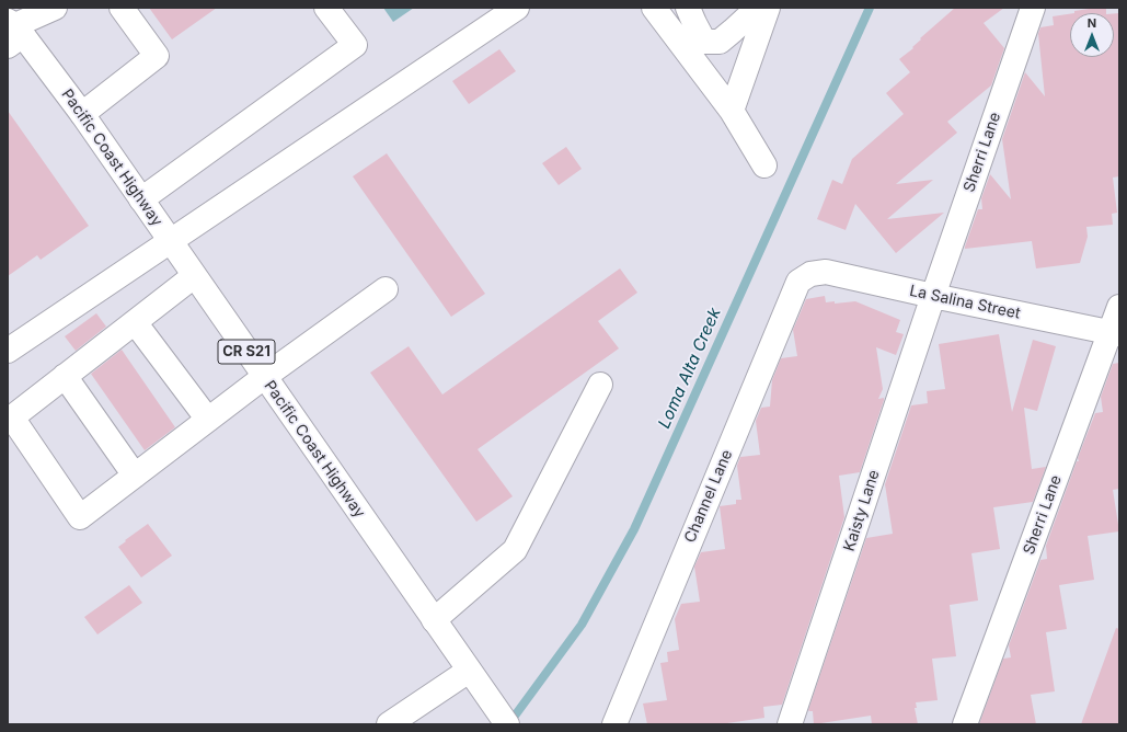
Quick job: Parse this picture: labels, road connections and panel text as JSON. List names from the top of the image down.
{
  "streets": {
    "street": [
      "Sherri Lane",
      "Pacific Coast Highway",
      "La Salina Street",
      "CR S21",
      "Channel Lane",
      "Kaisty Lane"
    ]
  },
  "crossings": [
    ["Sherri Lane", "La Salina Street"],
    ["Sherri Lane", "Kaisty Lane"],
    ["La Salina Street", "Channel Lane"],
    ["La Salina Street", "Kaisty Lane"]
  ],
  "water": ["Loma Alta Creek"],
  "north": "top"
}
